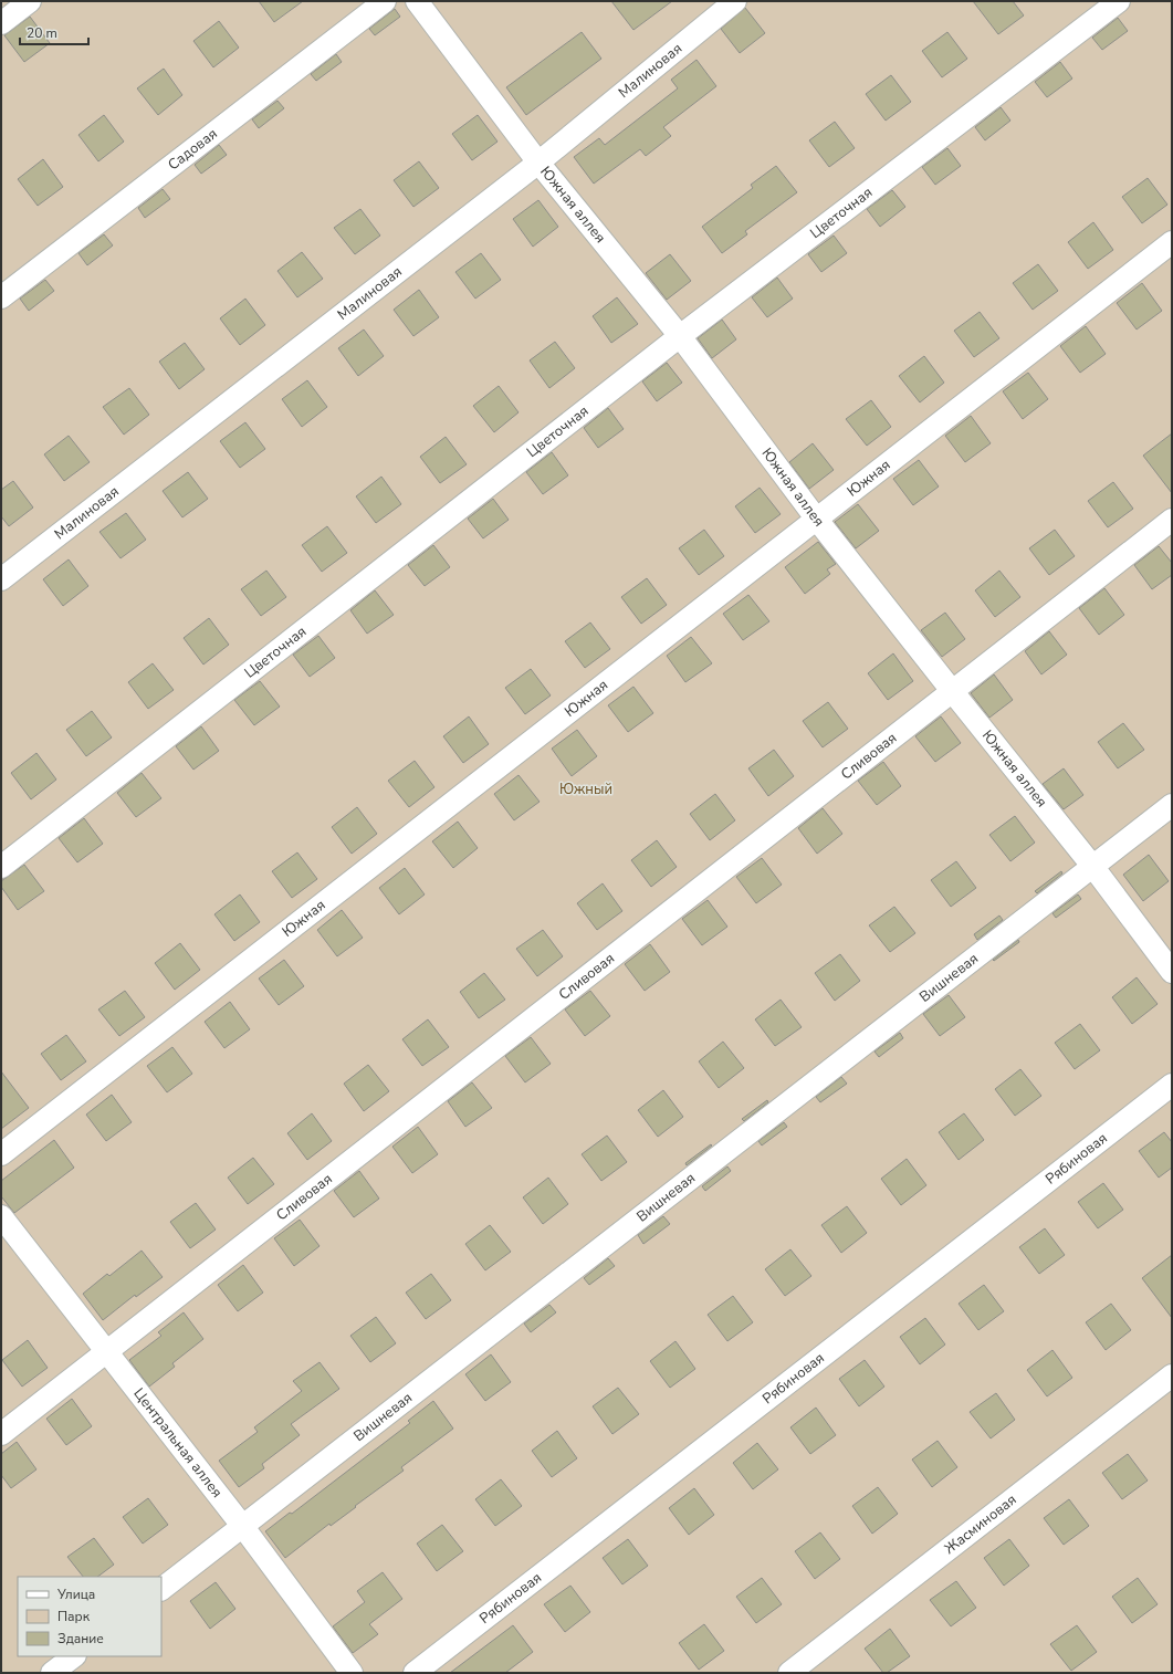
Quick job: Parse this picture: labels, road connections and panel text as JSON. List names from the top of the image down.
{
  "streets": {
    "street": [
      "Малиновая",
      "Садовая",
      "Южная аллея",
      "Цветочная",
      "Южная",
      "Сливовая",
      "Вишневая",
      "Рябиновая",
      "Центральная аллея",
      "Жасминовая"
    ]
  },
  "crossings": [
    ["Малиновая", "Южная аллея"],
    ["Южная аллея", "Цветочная"],
    ["Южная аллея", "Южная"],
    ["Южная аллея", "Сливовая"],
    ["Южная аллея", "Вишневая"],
    ["Сливовая", "Центральная аллея"],
    ["Вишневая", "Центральная аллея"]
  ],
  "parks": ["Южный"],
  "legend": ["Улица", "Парк", "Здание"],
  "scale_bar": "20 m"
}
